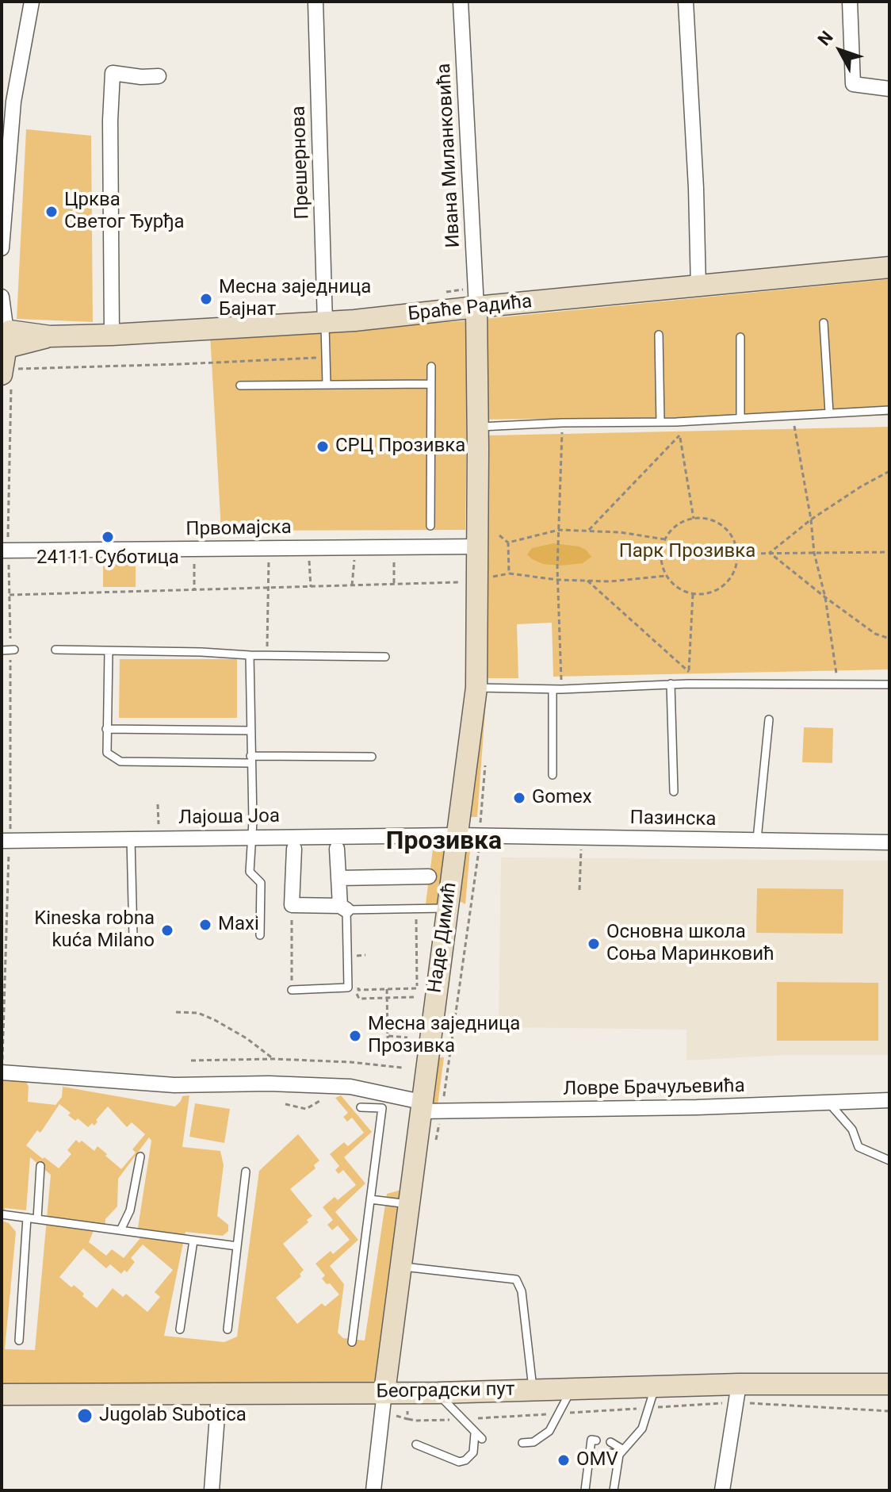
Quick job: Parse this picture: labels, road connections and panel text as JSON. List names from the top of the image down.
{
  "streets": {
    "street": [
      "Ивана Миланковића",
      "Прешернова",
      "Браће Радића",
      "Првомајска",
      "Лајоша Јоа",
      "Пазинска",
      "Наде Димић",
      "Ловре Брачуљевића",
      "Београдски пут"
    ]
  },
  "crossings": [
    ["Ивана Миланковића", "Браће Радића"],
    ["Ивана Миланковића", "Наде Димић"],
    ["Прешернова", "Браће Радића"],
    ["Браће Радића", "Наде Димић"],
    ["Првомајска", "Наде Димић"],
    ["Лајоша Јоа", "Пазинска"],
    ["Лајоша Јоа", "Наде Димић"],
    ["Пазинска", "Наде Димић"],
    ["Наде Димић", "Ловре Брачуљевића"],
    ["Наде Димић", "Београдски пут"]
  ],
  "districts": ["Прозивка"],
  "parks": ["Парк Прозивка"],
  "places": [
    "Црква Светог Ђурђа",
    "Месна заједница Бајнат",
    "СРЦ Прозивка",
    "24111 Суботица",
    "Gomex",
    "Maxi",
    "Kineska robna kuća Milano",
    "Основна школа Соња Маринковић",
    "Месна заједница Прозивка",
    "Jugolab Subotica",
    "OMV"
  ],
  "north": "top left"
}
